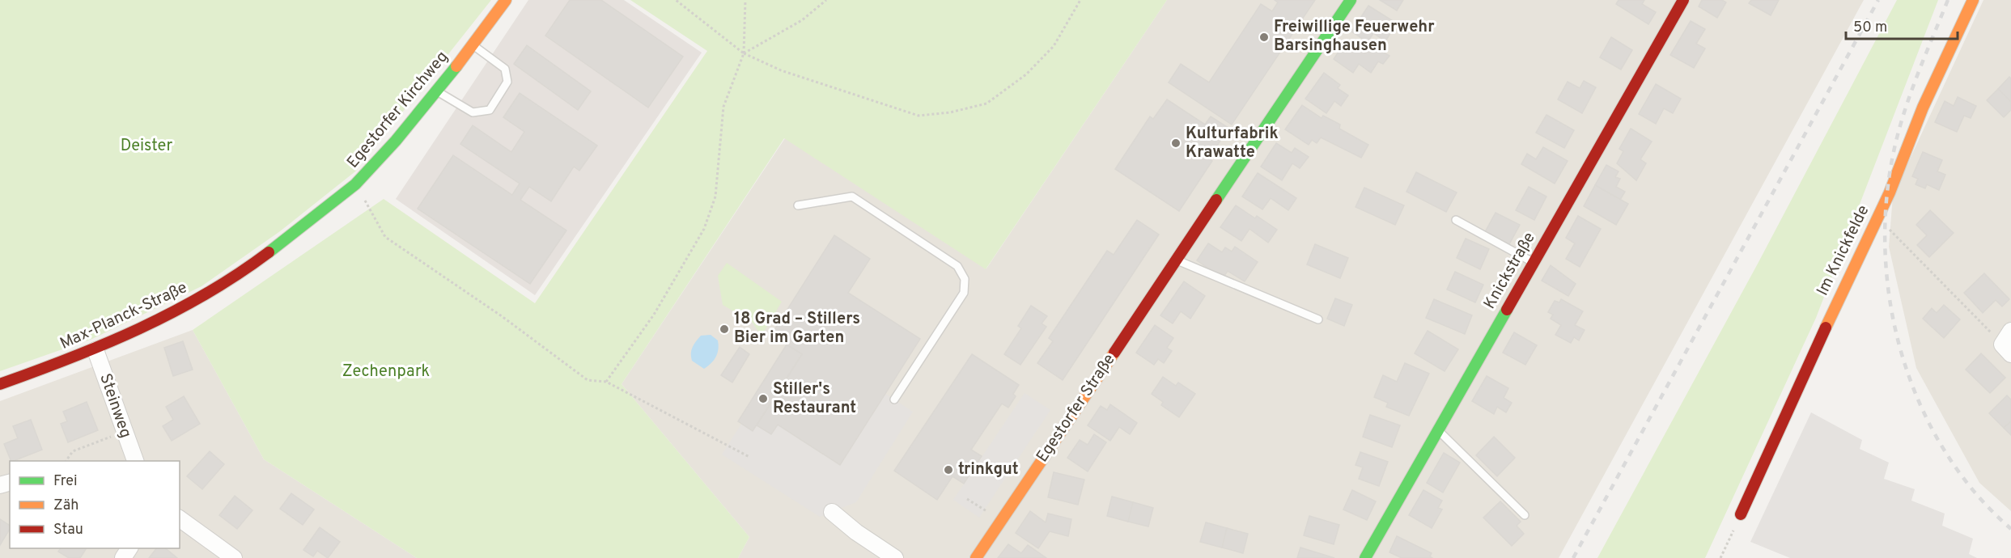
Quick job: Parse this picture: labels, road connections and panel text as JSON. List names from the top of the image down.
{
  "streets": {
    "street": [
      "Egestorfer Kirchweg",
      "Im Knickfelde",
      "Knickstraße",
      "Max-Planck-Straße",
      "Steinweg",
      "Egestorfer Straße"
    ]
  },
  "crossings": [
    ["Egestorfer Kirchweg", "Max-Planck-Straße"],
    ["Max-Planck-Straße", "Steinweg"]
  ],
  "parks": ["Deister", "Zechenpark"],
  "places": [
    "Freiwillige Feuerwehr Barsinghausen",
    "Kulturfabrik Krawatte",
    "18 Grad – Stillers Bier im Garten",
    "Stiller's Restaurant",
    "trinkgut"
  ],
  "legend": ["Frei", "Zäh", "Stau"],
  "scale_bar": "50 m"
}
